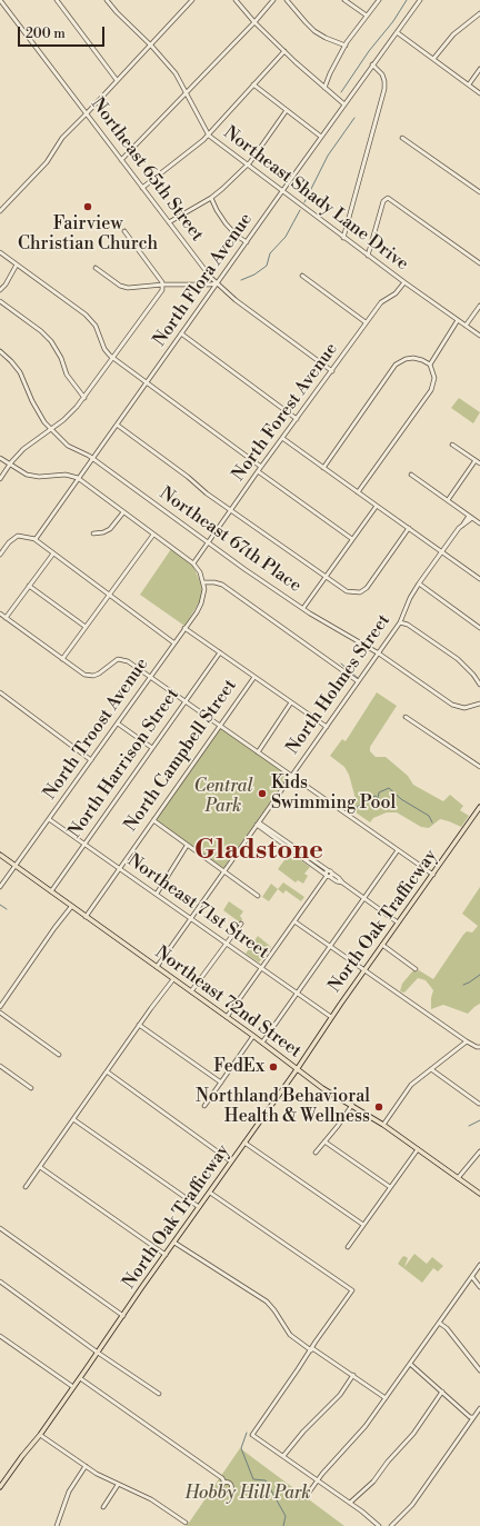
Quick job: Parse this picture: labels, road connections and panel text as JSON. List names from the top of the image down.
{
  "streets": {
    "main road": ["North Oak Trafficway", "Northeast 72nd Street"],
    "street": [
      "Northeast 65th Street",
      "Northeast Shady Lane Drive",
      "North Flora Avenue",
      "North Forest Avenue",
      "Northeast 67th Place",
      "North Holmes Street",
      "North Troost Avenue",
      "North Campbell Street",
      "North Harrison Street",
      "Northeast 71st Street"
    ]
  },
  "crossings": [
    ["Northeast 65th Street", "North Flora Avenue"],
    ["Northeast 65th Street", "North Forest Avenue"],
    ["Northeast Shady Lane Drive", "North Flora Avenue"],
    ["Northeast Shady Lane Drive", "North Forest Avenue"],
    ["North Flora Avenue", "Northeast 67th Place"],
    ["North Forest Avenue", "Northeast 67th Place"],
    ["Northeast 67th Place", "North Holmes Street"],
    ["North Holmes Street", "Northeast 71st Street"],
    ["North Holmes Street", "Northeast 72nd Street"],
    ["North Troost Avenue", "Northeast 71st Street"],
    ["North Troost Avenue", "Northeast 72nd Street"],
    ["North Campbell Street", "Northeast 71st Street"],
    ["North Campbell Street", "Northeast 72nd Street"],
    ["North Harrison Street", "Northeast 71st Street"],
    ["North Harrison Street", "Northeast 72nd Street"],
    ["Northeast 71st Street", "North Oak Trafficway"],
    ["North Oak Trafficway", "Northeast 72nd Street"]
  ],
  "districts": ["Gladstone"],
  "parks": ["Central Park", "Hobby Hill Park"],
  "places": [
    "Fairview Christian Church",
    "Kids Swimming Pool",
    "FedEx",
    "Northland Behavioral Health & Wellness"
  ],
  "scale_bar": "200 m"
}
